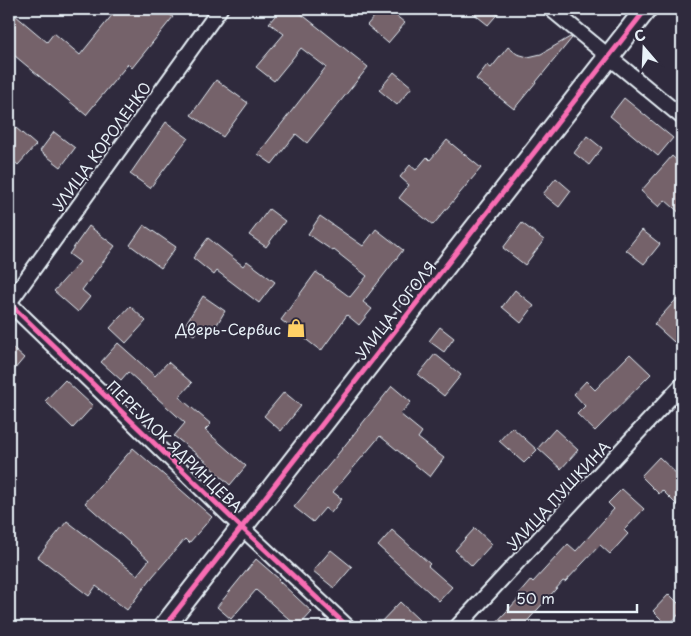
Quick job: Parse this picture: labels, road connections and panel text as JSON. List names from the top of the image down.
{
  "streets": {
    "street": [
      "УЛИЦА КОРОЛЕНКО",
      "УЛИЦА ГОГОЛЯ",
      "ПЕРЕУЛОК ЯДРИНЦЕВА",
      "УЛИЦА ПУШКИНА"
    ]
  },
  "crossings": [
    ["УЛИЦА КОРОЛЕНКО", "ПЕРЕУЛОК ЯДРИНЦЕВА"],
    ["УЛИЦА ГОГОЛЯ", "ПЕРЕУЛОК ЯДРИНЦЕВА"]
  ],
  "places": {
    "shop": ["Дверь-Сервис"]
  },
  "scale_bar": "50 m",
  "north": "top"
}
